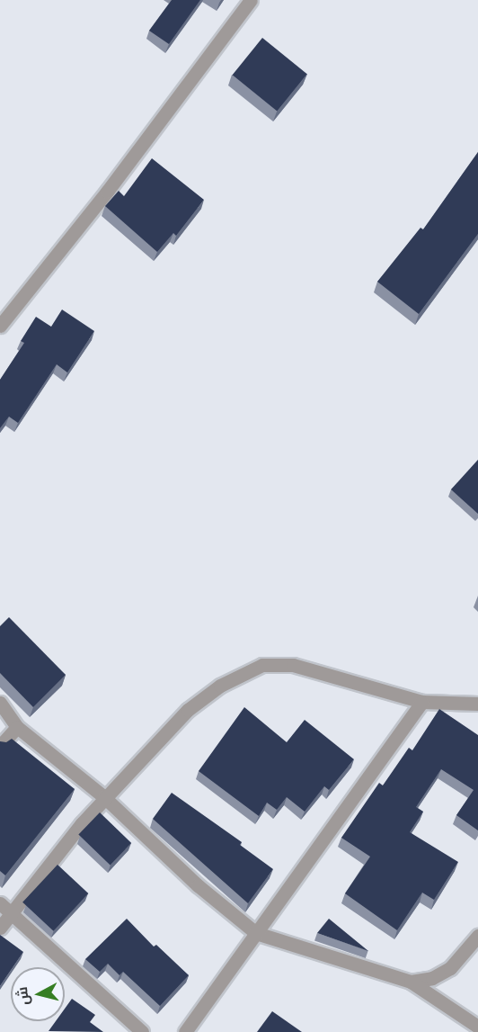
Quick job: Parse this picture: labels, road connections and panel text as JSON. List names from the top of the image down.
{
  "north": "left"
}
